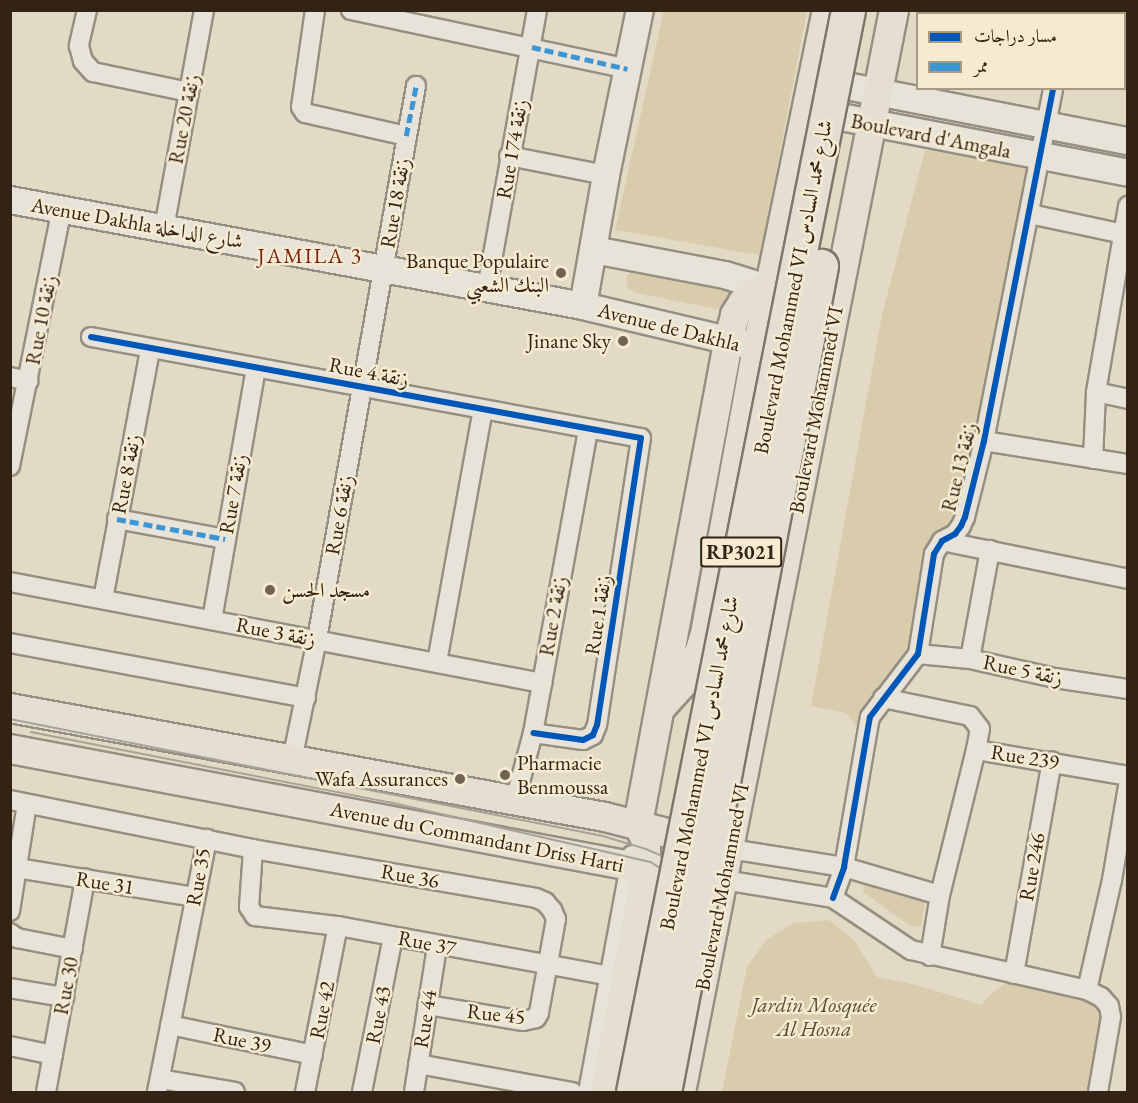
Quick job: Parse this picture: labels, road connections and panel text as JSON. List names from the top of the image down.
{
  "streets": {
    "highway": ["Boulevard Mohammed VI شارع محمد السادس", "RP3021"],
    "main road": ["Boulevard Mohammed VI", "Avenue du Commandant Driss Harti"],
    "street": [
      "Rue 20 زنقة",
      "Boulevard d'Amgala",
      "Rue 174 زنقة",
      "Rue 18 زنقة",
      "Avenue Dakhla شارع الداخلة",
      "Rue 10 زنقة",
      "Avenue de Dakhla",
      "Rue 4 زنقة",
      "Rue 13 زنقة",
      "Rue 8 زنقة",
      "Rue 7 زنقة",
      "Rue 6 زنقة",
      "Rue 1 زنقة",
      "Rue 2 زنقة",
      "Rue 3 زنقة",
      "Rue 5 زنقة",
      "Rue 239",
      "Rue 246",
      "Rue 36",
      "Rue 35",
      "Rue 31",
      "Rue 37",
      "Rue 30",
      "Rue 42",
      "Rue 45",
      "Rue 43",
      "Rue 44",
      "Rue 39"
    ]
  },
  "crossings": [
    ["Rue 20 زنقة", "Avenue Dakhla شارع الداخلة"],
    ["Boulevard d'Amgala", "Boulevard Mohammed VI"],
    ["Boulevard d'Amgala", "Rue 13 زنقة"],
    ["Rue 174 زنقة", "Avenue Dakhla شارع الداخلة"],
    ["Rue 18 زنقة", "Avenue Dakhla شارع الداخلة"],
    ["Rue 18 زنقة", "Rue 6 زنقة"],
    ["Avenue Dakhla شارع الداخلة", "Rue 10 زنقة"],
    ["Avenue Dakhla شارع الداخلة", "Avenue de Dakhla"],
    ["Avenue Dakhla شارع الداخلة", "Rue 6 زنقة"],
    ["Avenue de Dakhla", "Boulevard Mohammed VI"],
    ["Rue 4 زنقة", "Rue 8 زنقة"],
    ["Rue 4 زنقة", "Rue 7 زنقة"],
    ["Rue 4 زنقة", "Rue 6 زنقة"],
    ["Rue 4 زنقة", "Rue 1 زنقة"],
    ["Rue 4 زنقة", "Rue 2 زنقة"],
    ["Boulevard Mohammed VI", "Avenue du Commandant Driss Harti"],
    ["Rue 13 زنقة", "Rue 5 زنقة"],
    ["Rue 13 زنقة", "Rue 239"],
    ["Rue 13 زنقة", "Avenue du Commandant Driss Harti"],
    ["Rue 8 زنقة", "Rue 3 زنقة"],
    ["Rue 7 زنقة", "Rue 3 زنقة"],
    ["Rue 6 زنقة", "Rue 3 زنقة"],
    ["Rue 6 زنقة", "Avenue du Commandant Driss Harti"],
    ["Rue 1 زنقة", "Rue 2 زنقة"],
    ["Rue 2 زنقة", "Rue 3 زنقة"],
    ["Rue 2 زنقة", "Avenue du Commandant Driss Harti"],
    ["Rue 239", "Rue 246"],
    ["Avenue du Commandant Driss Harti", "Rue 246"],
    ["Rue 36", "Rue 35"],
    ["Rue 36", "Rue 37"],
    ["Rue 36", "Rue 45"],
    ["Rue 35", "Rue 31"],
    ["Rue 35", "Rue 39"],
    ["Rue 31", "Rue 30"],
    ["Rue 37", "Rue 42"],
    ["Rue 37", "Rue 45"],
    ["Rue 37", "Rue 43"],
    ["Rue 37", "Rue 44"],
    ["Rue 42", "Rue 39"],
    ["Rue 45", "Rue 44"]
  ],
  "districts": ["JAMILA 3"],
  "parks": ["Jardin Mosquée Al Hosna"],
  "places": [
    "Banque Populaire البنك الشعبي",
    "Jinane Sky",
    "مسجد الحسن",
    "Pharmacie Benmoussa",
    "Wafa Assurances"
  ],
  "legend": ["مسار دراجات", "ممر"]
}
